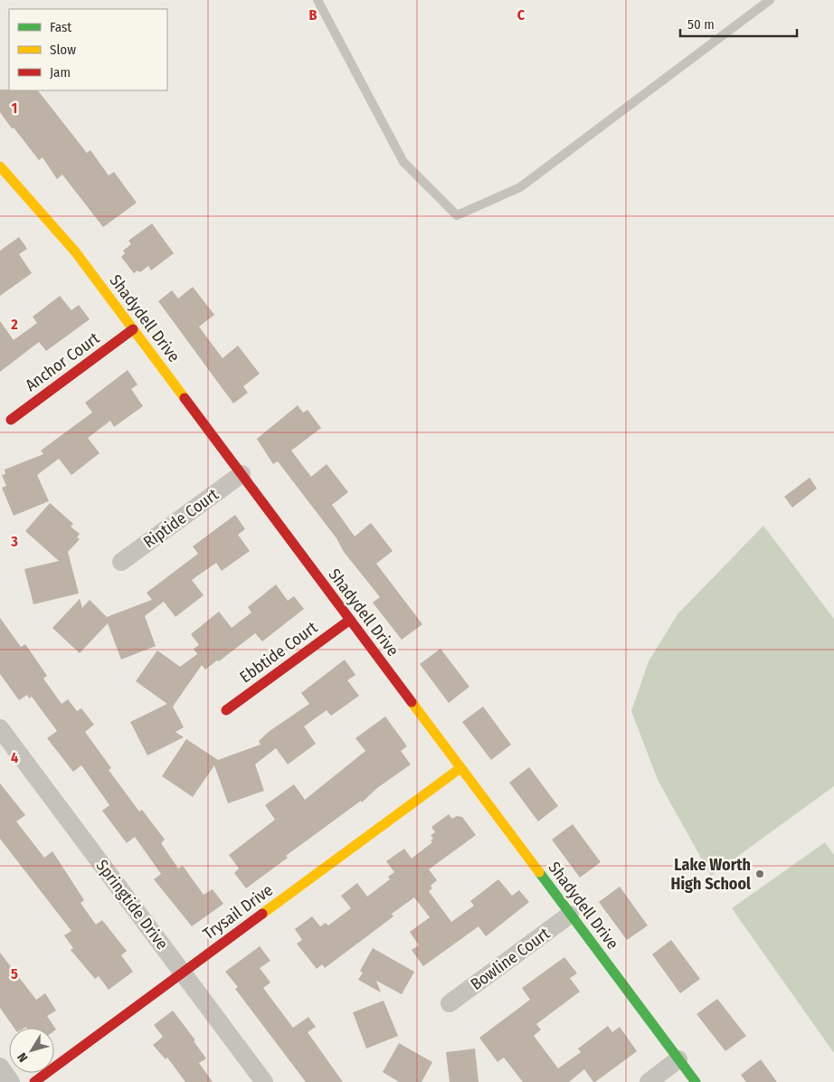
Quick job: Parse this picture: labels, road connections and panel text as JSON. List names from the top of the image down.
{
  "streets": {
    "street": [
      "Shadydell Drive",
      "Anchor Court",
      "Riptide Court",
      "Ebbtide Court",
      "Springtide Drive",
      "Trysail Drive",
      "Bowline Court"
    ]
  },
  "crossings": [
    ["Shadydell Drive", "Anchor Court"],
    ["Shadydell Drive", "Riptide Court"],
    ["Shadydell Drive", "Ebbtide Court"],
    ["Shadydell Drive", "Trysail Drive"],
    ["Shadydell Drive", "Bowline Court"],
    ["Springtide Drive", "Trysail Drive"]
  ],
  "places": ["Lake Worth High School"],
  "legend": ["Fast", "Slow", "Jam"],
  "scale_bar": "50 m",
  "north": "bottom left",
  "grid": {
    "columns": ["B", "C"],
    "rows": [
      "1",
      "2",
      "3",
      "4",
      "5"
    ]
  }
}
